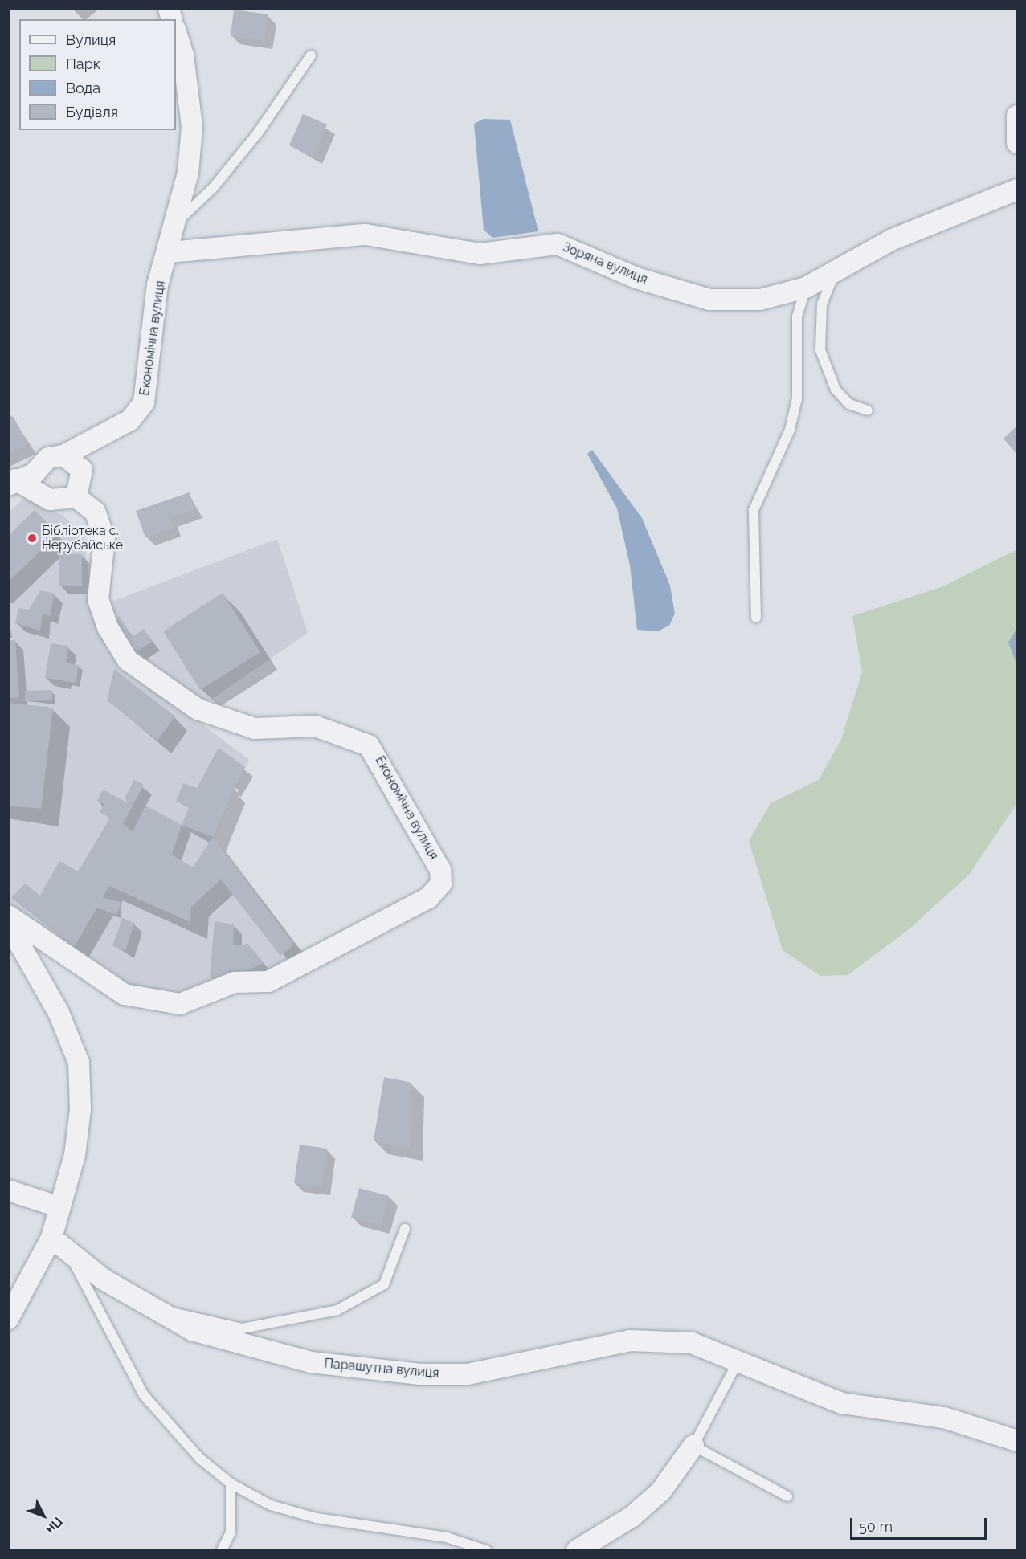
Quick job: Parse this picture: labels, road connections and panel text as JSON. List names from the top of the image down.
{
  "streets": {
    "street": ["Зоряна вулиця", "Економічна вулиця", "Парашутна вулиця"]
  },
  "crossings": [
    ["Зоряна вулиця", "Економічна вулиця"]
  ],
  "places": ["Бібліотека с. Нерубайське"],
  "legend": [
    "Вулиця",
    "Парк",
    "Вода",
    "Будівля"
  ],
  "scale_bar": "50 m",
  "north": "bottom right"
}
